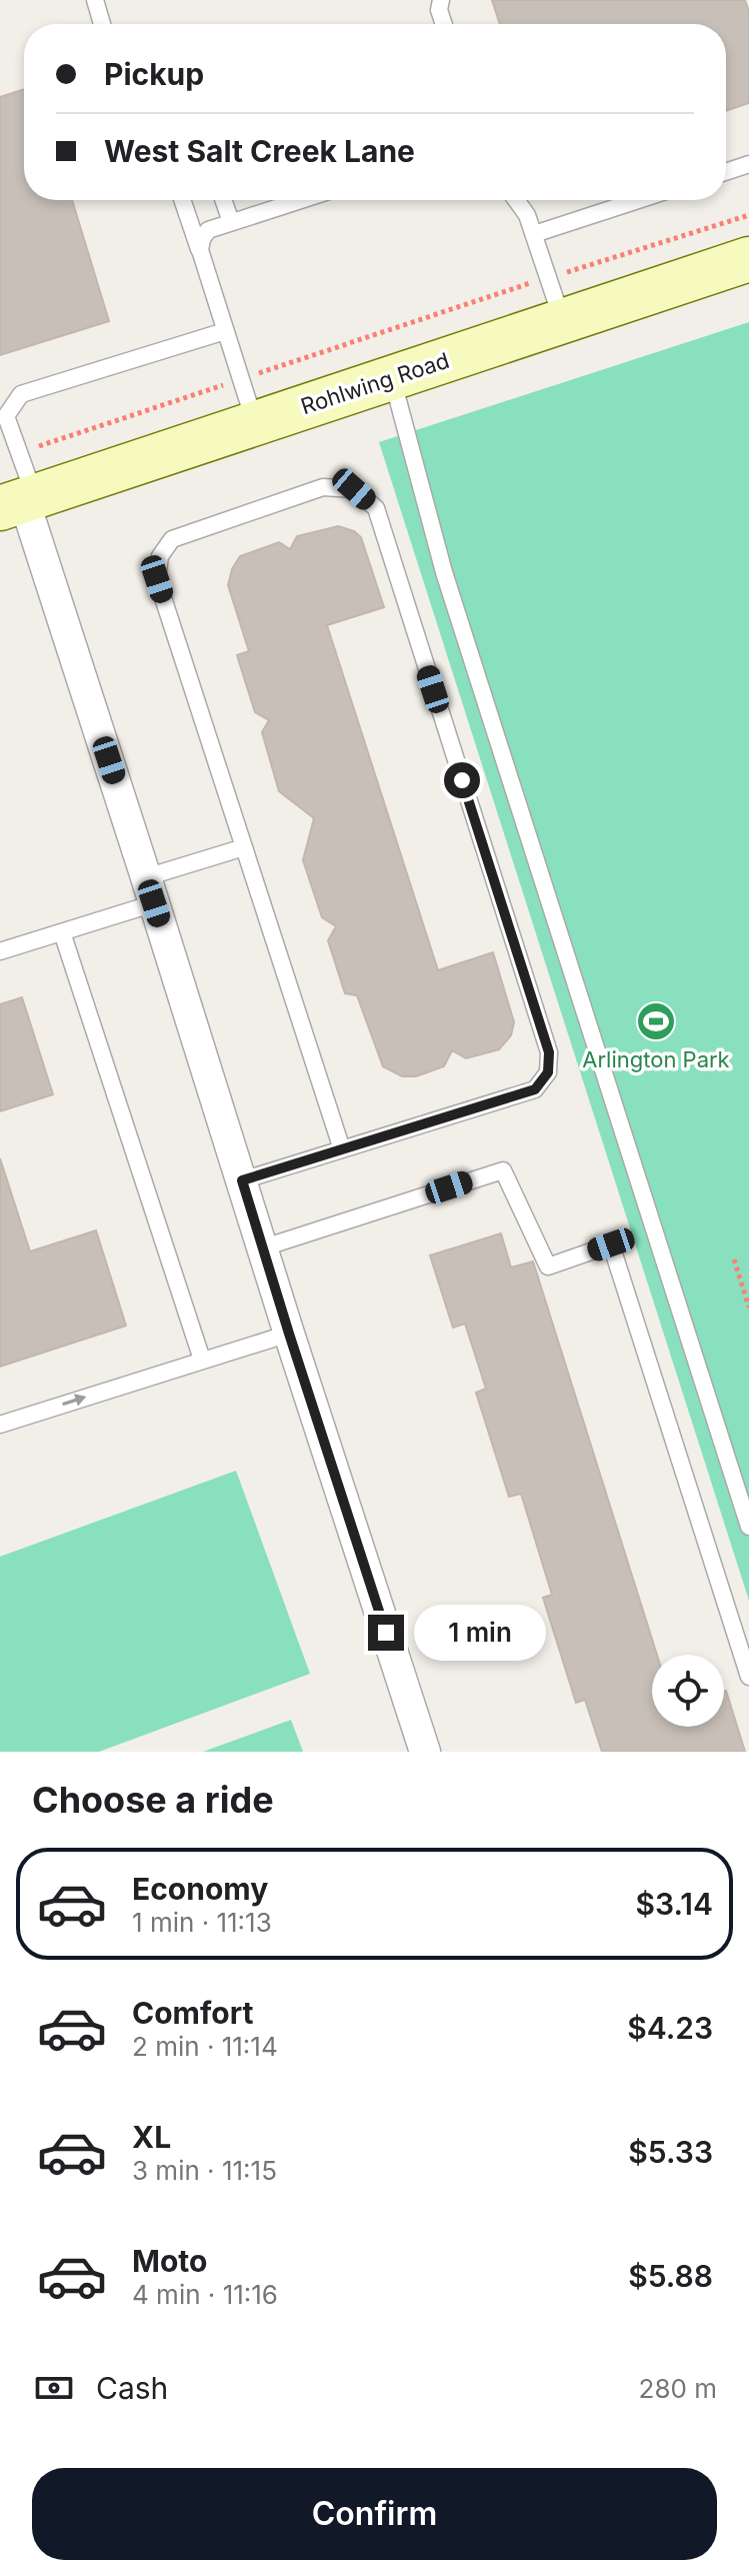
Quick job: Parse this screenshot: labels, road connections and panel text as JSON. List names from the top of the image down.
{
  "streets": {
    "main road": ["Rohlwing Road"]
  },
  "places": {
    "sports": ["Arlington Park"]
  },
  "page": {
    "banner": ["Pickup", "West Salt Creek Lane"],
    "bubble": "1 min",
    "heading": "Choose a ride",
    "list": [
      {
        "name": "Economy",
        "note": "1 min · 11:13",
        "value": "$3.14"
      },
      {
        "name": "Comfort",
        "note": "2 min · 11:14",
        "value": "$4.23"
      },
      {
        "name": "XL",
        "note": "3 min · 11:15",
        "value": "$5.33"
      },
      {
        "name": "Moto",
        "note": "4 min · 11:16",
        "value": "$5.88"
      }
    ],
    "pay": ["Cash", "280 m"],
    "buttons": "Confirm"
  }
}
